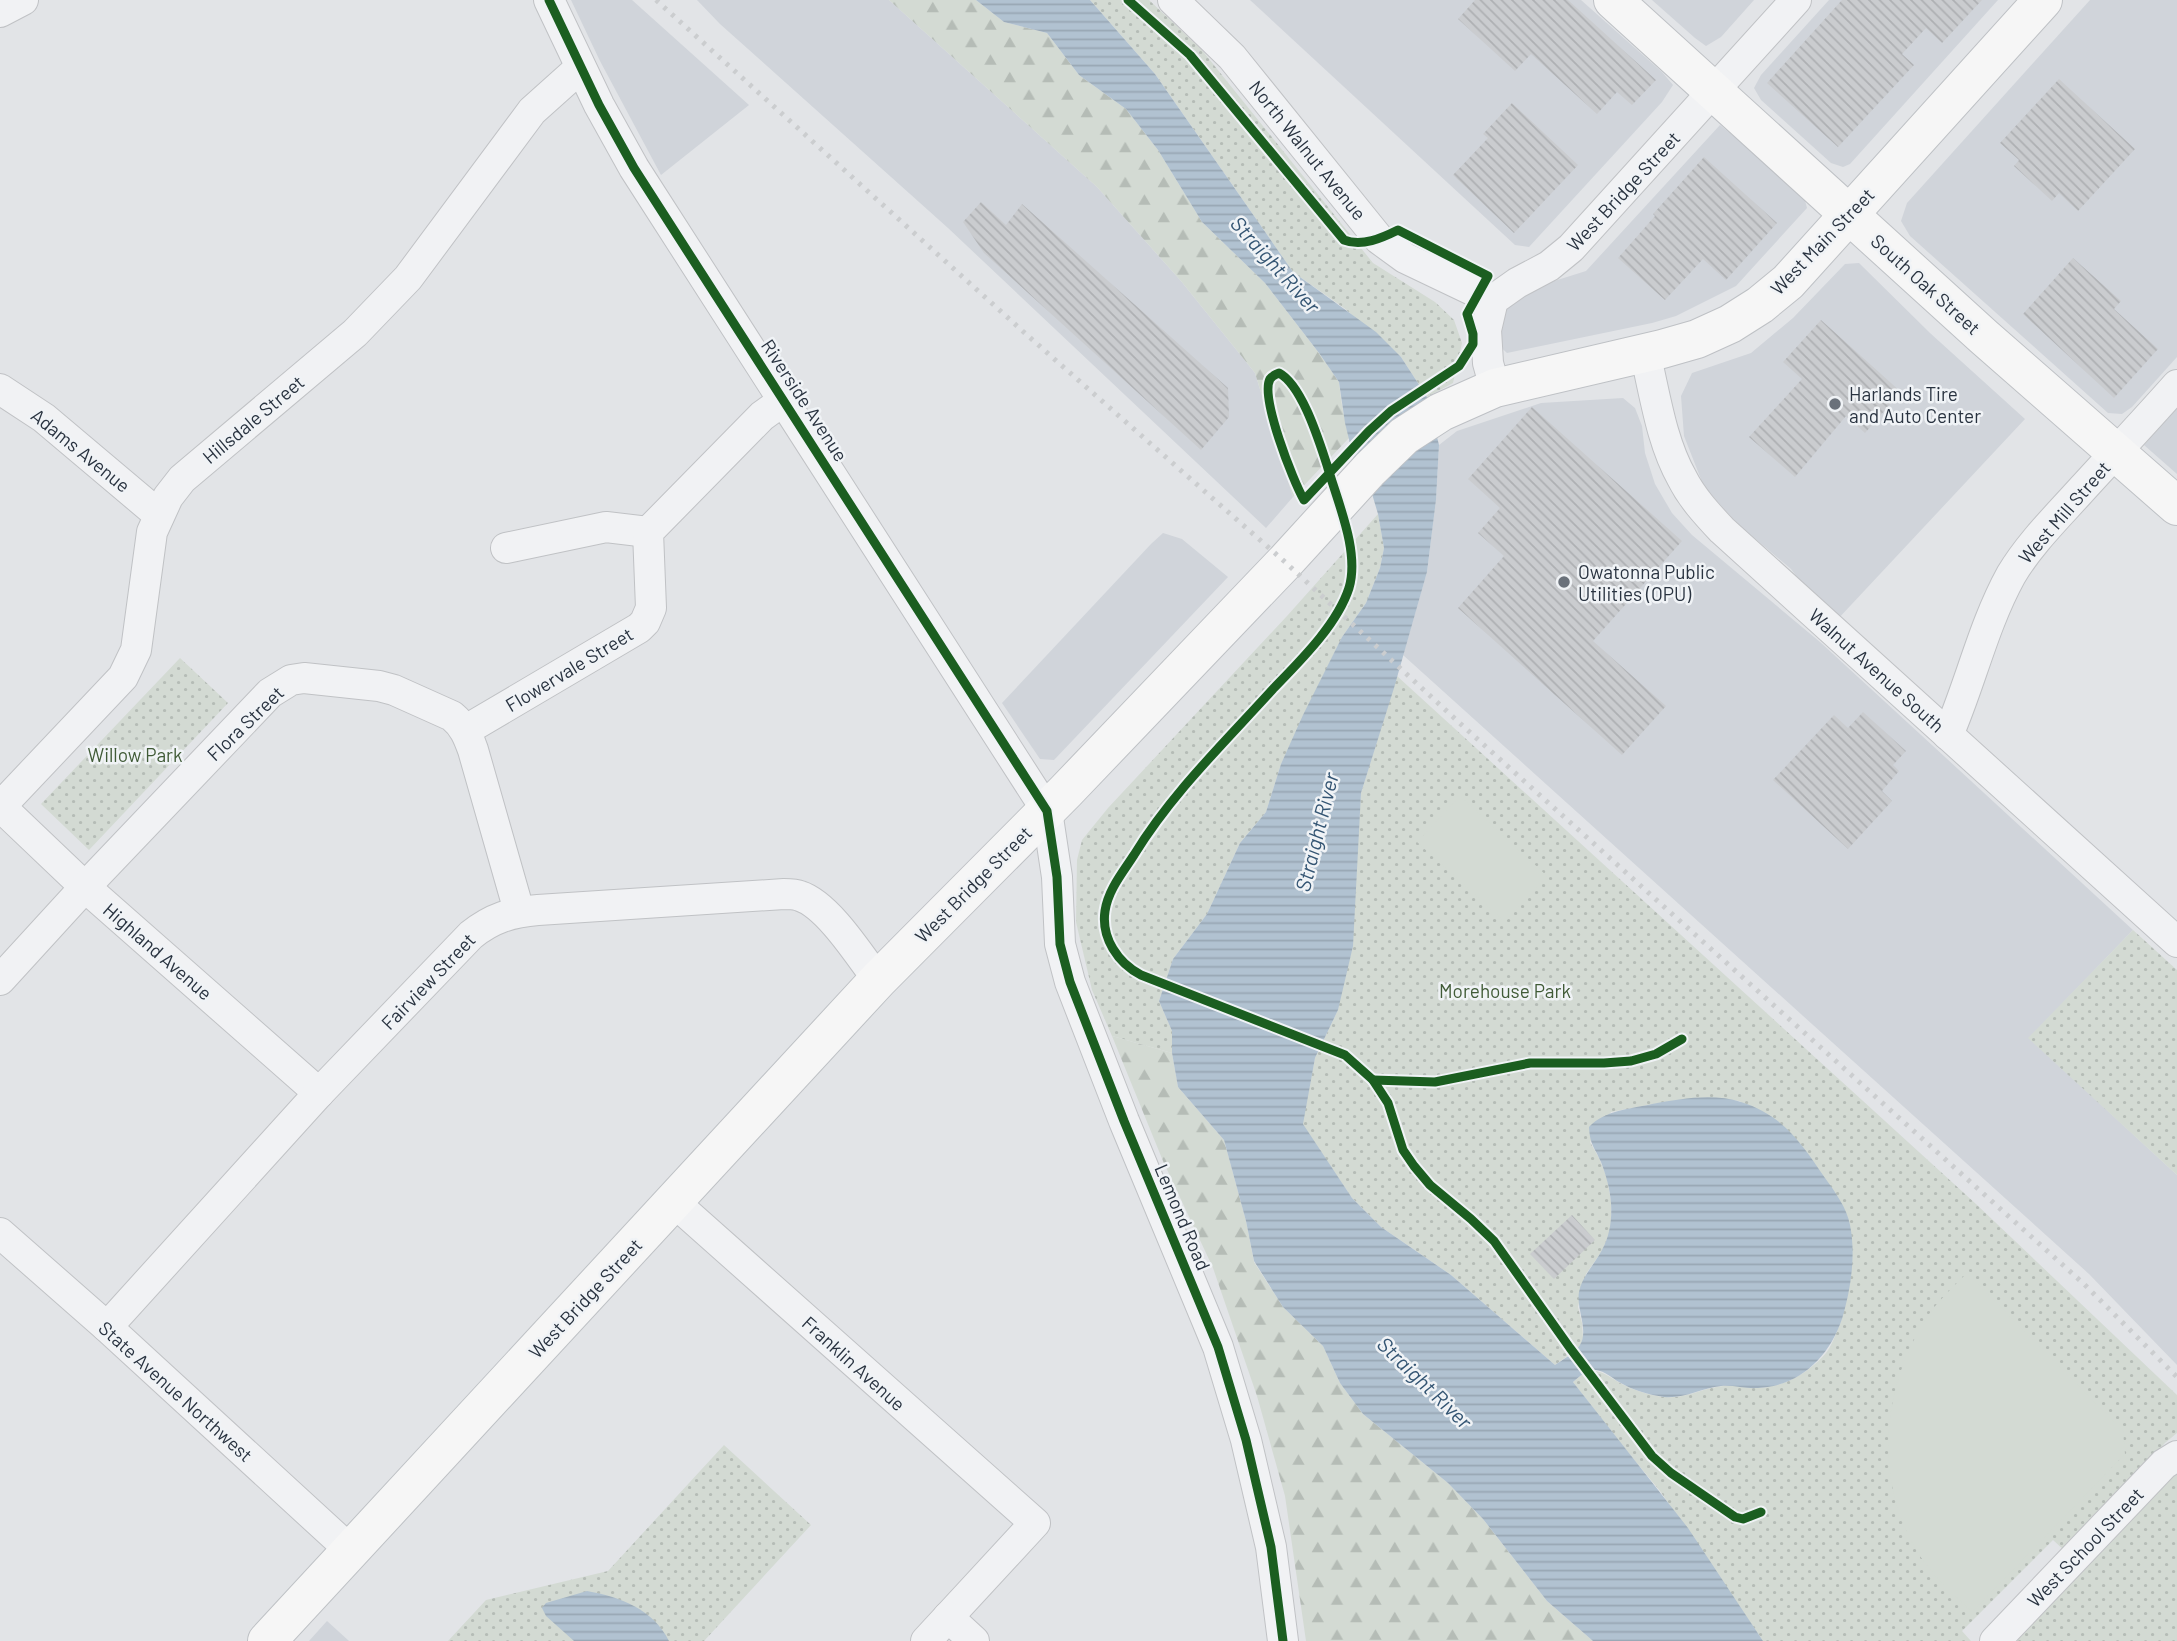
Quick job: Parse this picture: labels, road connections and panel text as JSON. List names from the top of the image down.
{
  "streets": {
    "main road": ["West Bridge Street", "West Main Street", "South Oak Street"],
    "street": [
      "North Walnut Avenue",
      "Riverside Avenue",
      "Hillsdale Street",
      "Adams Avenue",
      "West Mill Street",
      "Flowervale Street",
      "Walnut Avenue South",
      "Flora Street",
      "Highland Avenue",
      "Fairview Street",
      "Lemond Road",
      "Franklin Avenue",
      "State Avenue Northwest",
      "West School Street"
    ]
  },
  "crossings": [
    ["North Walnut Avenue", "West Bridge Street"],
    ["West Bridge Street", "West Main Street"],
    ["West Bridge Street", "South Oak Street"],
    ["West Bridge Street", "Riverside Avenue"],
    ["West Bridge Street", "Fairview Street"],
    ["West Bridge Street", "Lemond Road"],
    ["West Bridge Street", "Franklin Avenue"],
    ["West Bridge Street", "State Avenue Northwest"],
    ["West Main Street", "South Oak Street"],
    ["West Main Street", "Walnut Avenue South"],
    ["South Oak Street", "West Mill Street"],
    ["Riverside Avenue", "Hillsdale Street"],
    ["Riverside Avenue", "Lemond Road"],
    ["Hillsdale Street", "Adams Avenue"],
    ["Hillsdale Street", "Highland Avenue"],
    ["West Mill Street", "Walnut Avenue South"],
    ["Flowervale Street", "Flora Street"],
    ["Flora Street", "Highland Avenue"],
    ["Highland Avenue", "Fairview Street"],
    ["Fairview Street", "State Avenue Northwest"]
  ],
  "water": ["Straight River"],
  "parks": ["Willow Park", "Morehouse Park"],
  "places": ["Harlands Tire and Auto Center", "Owatonna Public Utilities (OPU)"]
}
